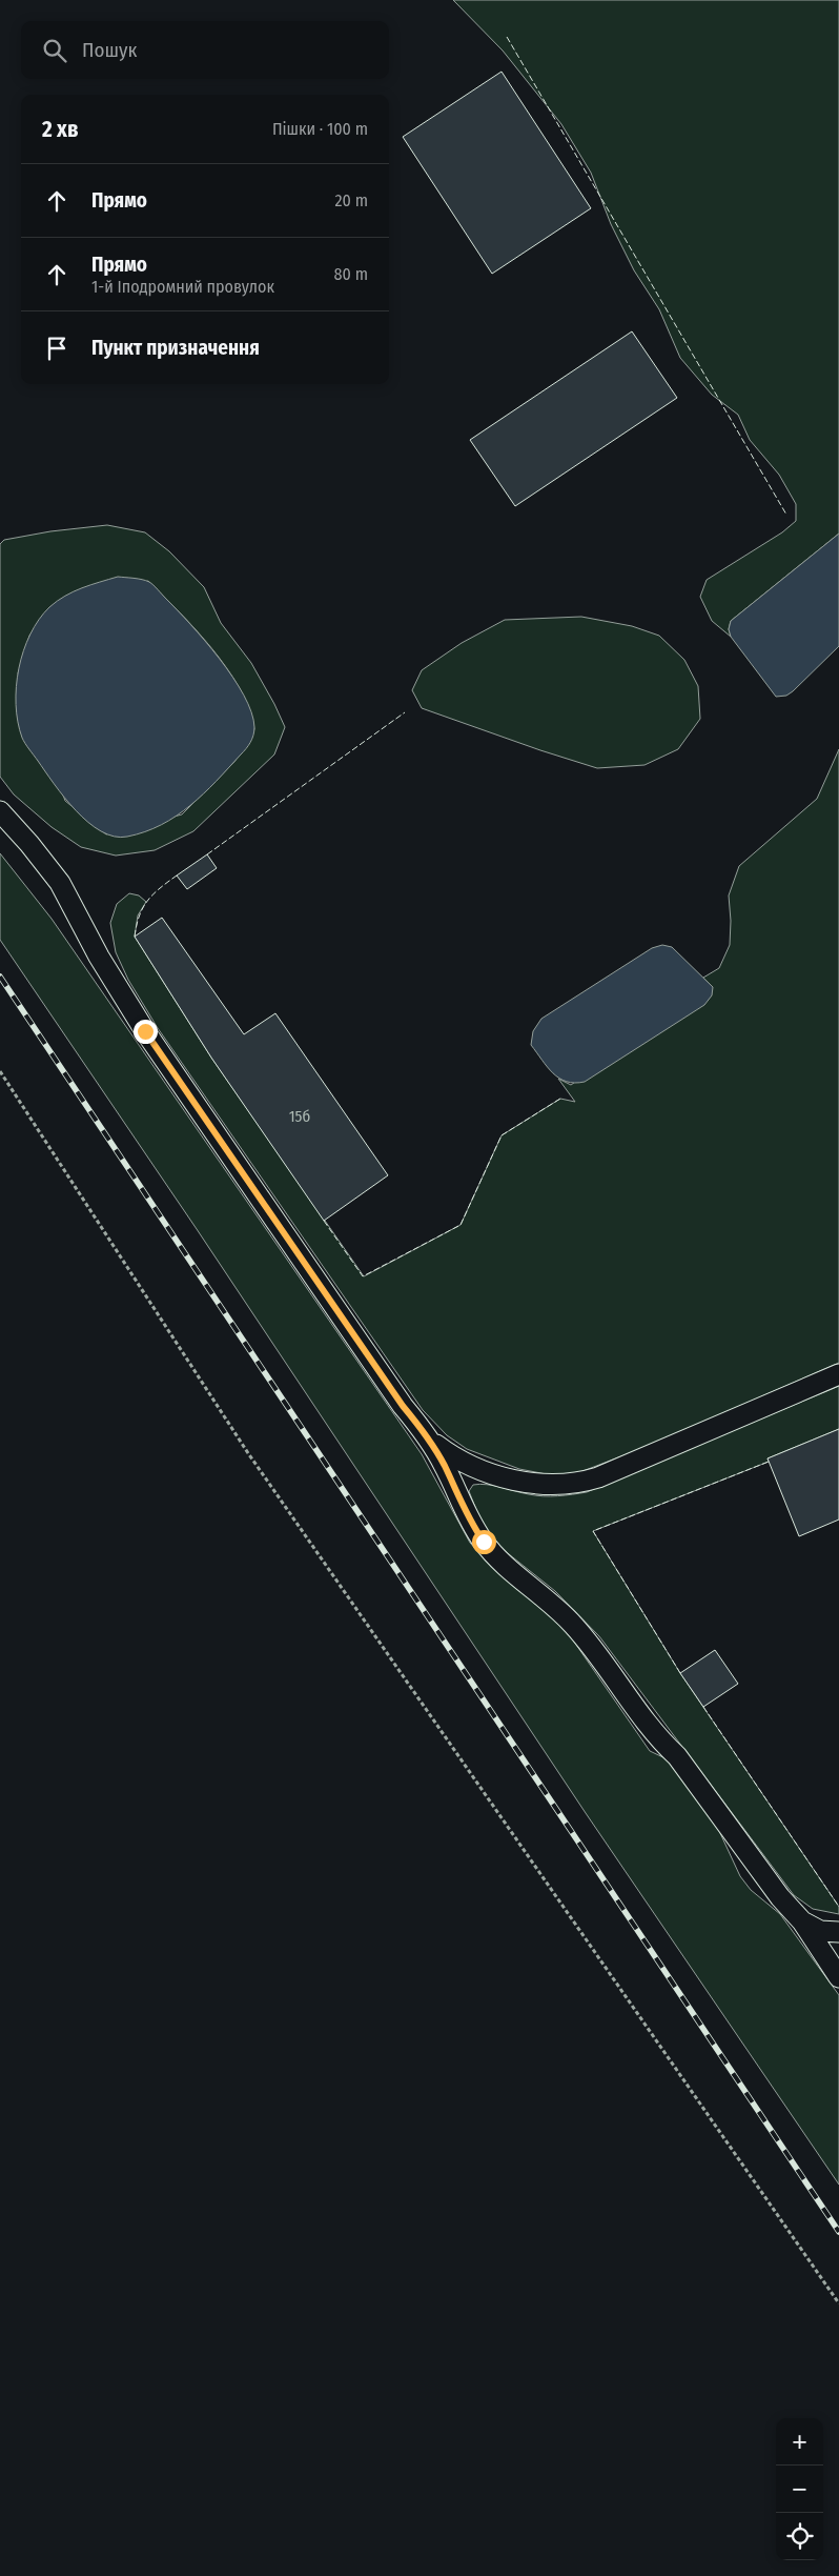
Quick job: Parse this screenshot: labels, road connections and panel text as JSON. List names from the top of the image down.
{
  "house_numbers": ["15б"],
  "page": {
    "search": "Пошук",
    "heading": ["2 хв", "Пішки · 100 m"],
    "list": [
      ["Прямо", "20 m"],
      ["Прямо", "1-й Іподромний провулок", "80 m"],
      "Пункт призначення"
    ],
    "map_buttons": ["+", "−"]
  }
}
